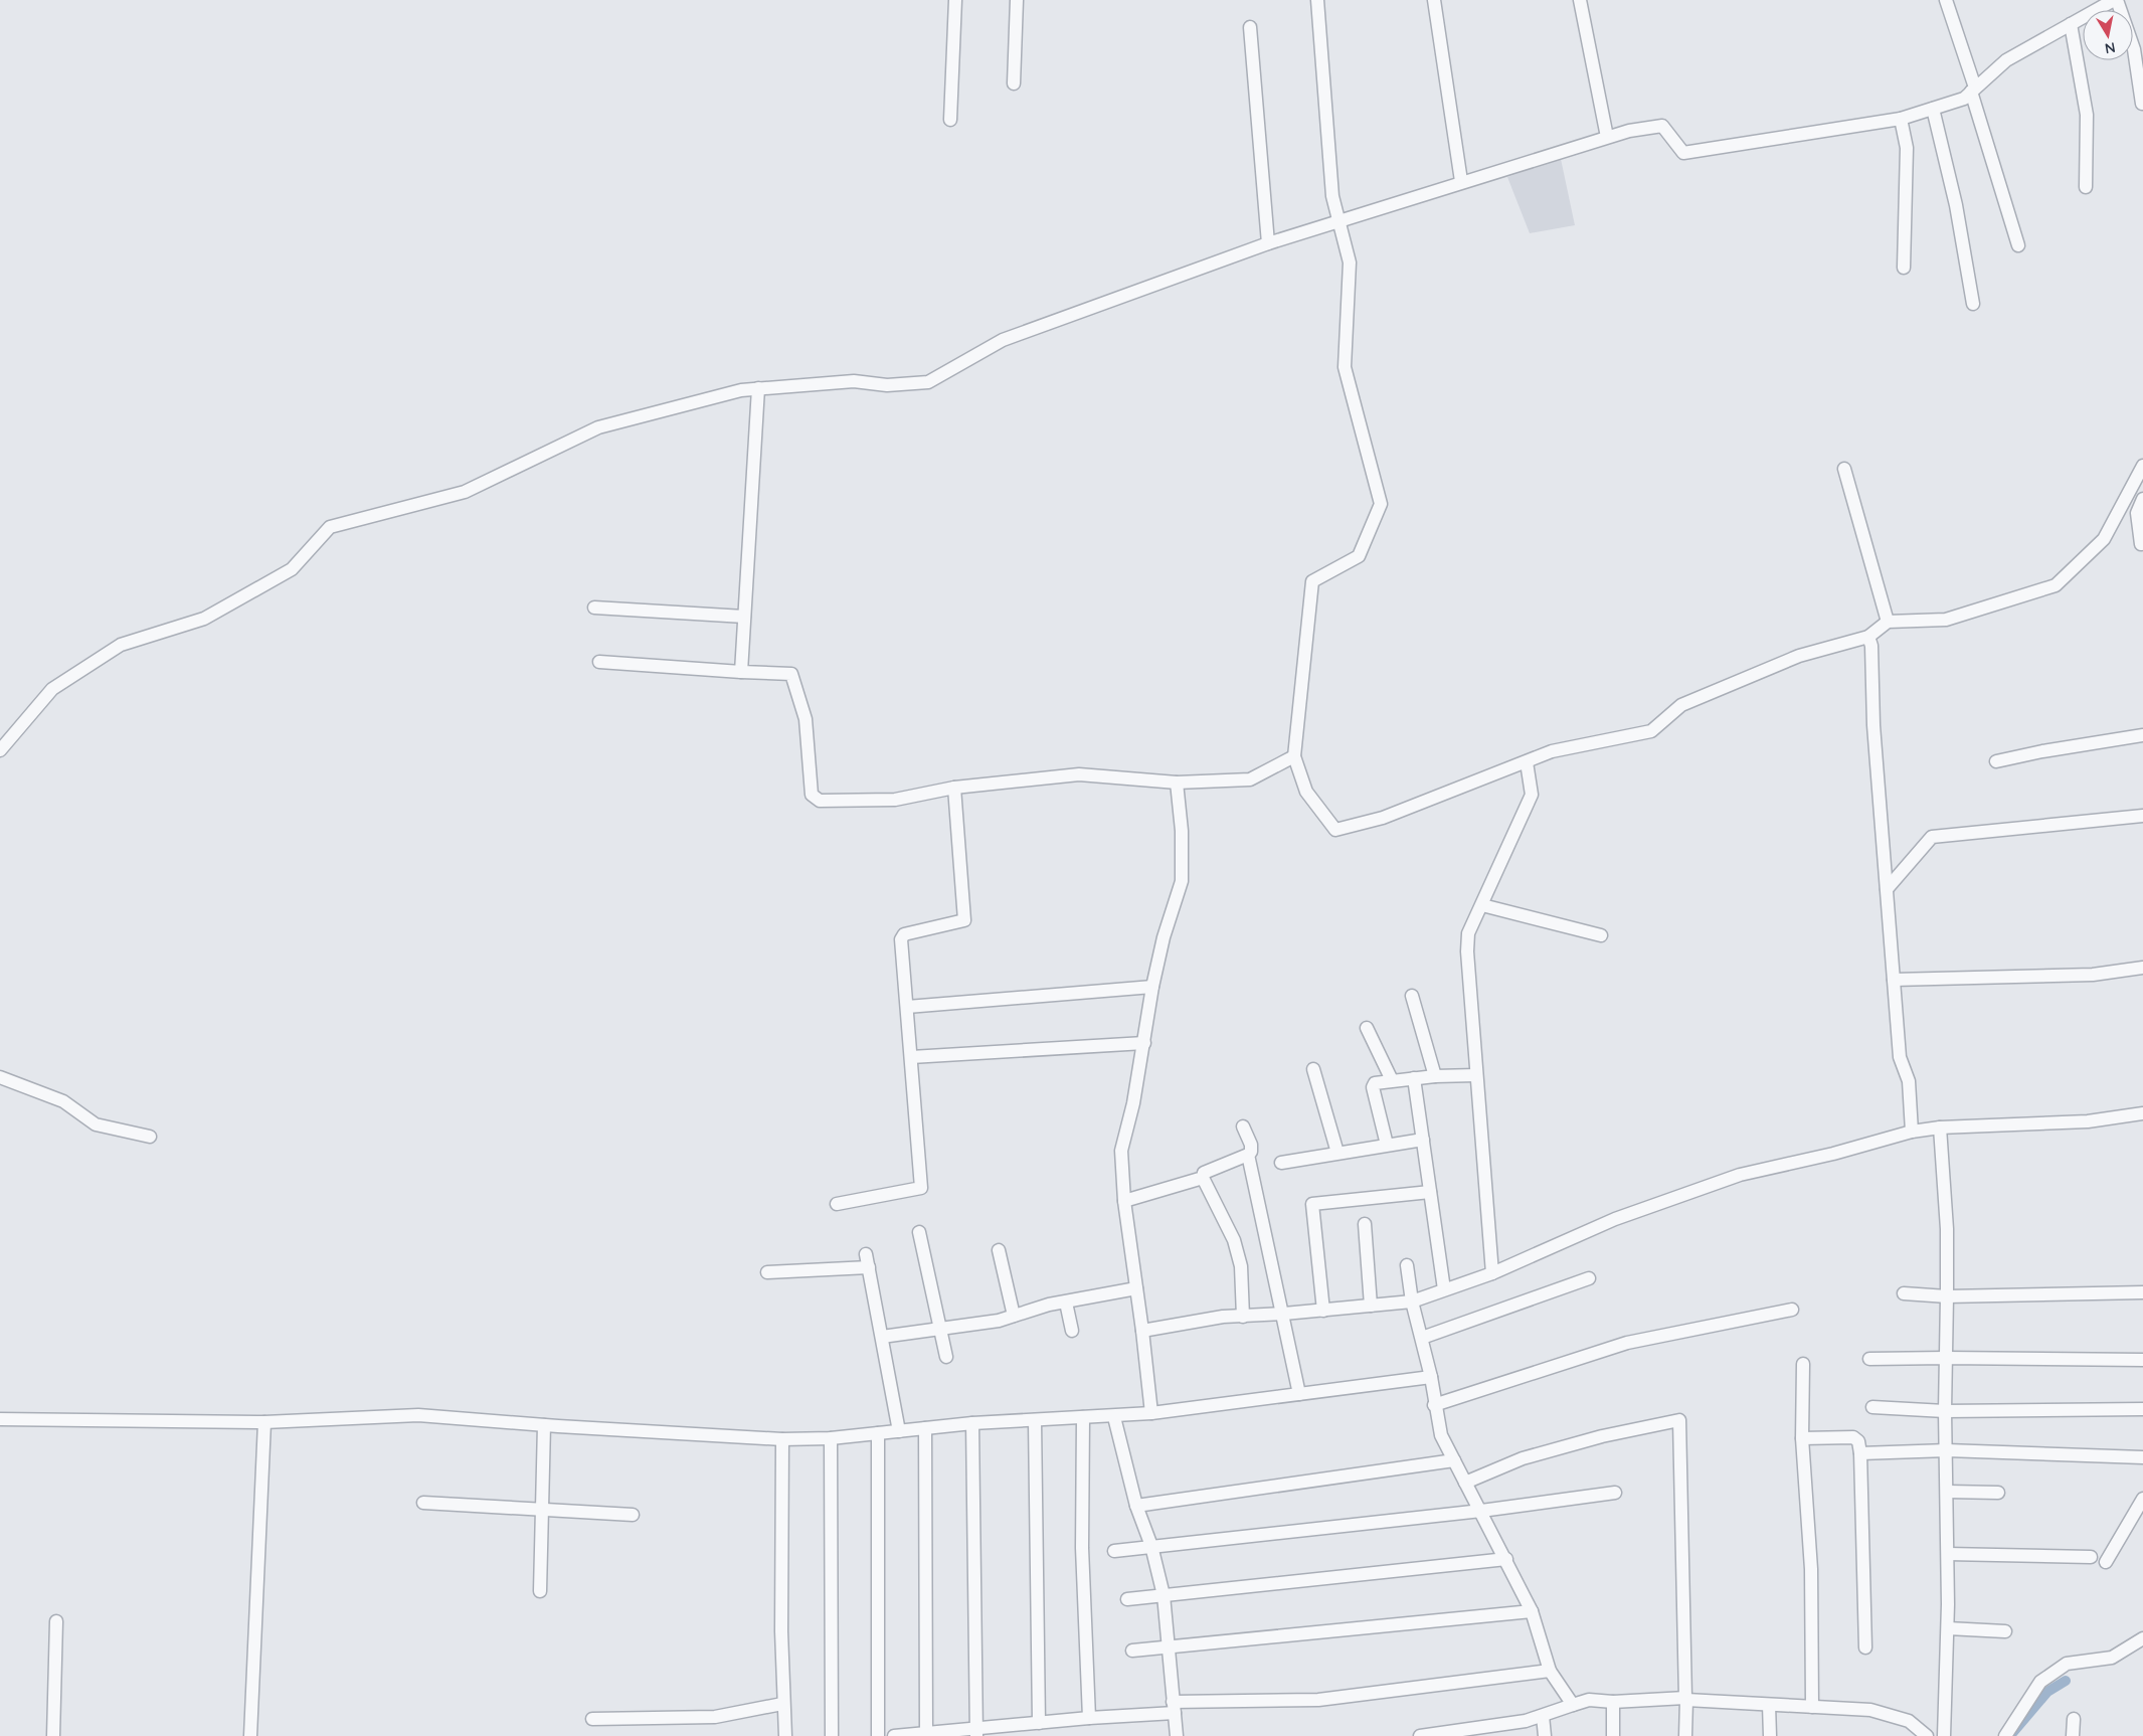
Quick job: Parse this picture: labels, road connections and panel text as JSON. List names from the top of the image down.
{
  "north": "bottom"
}
